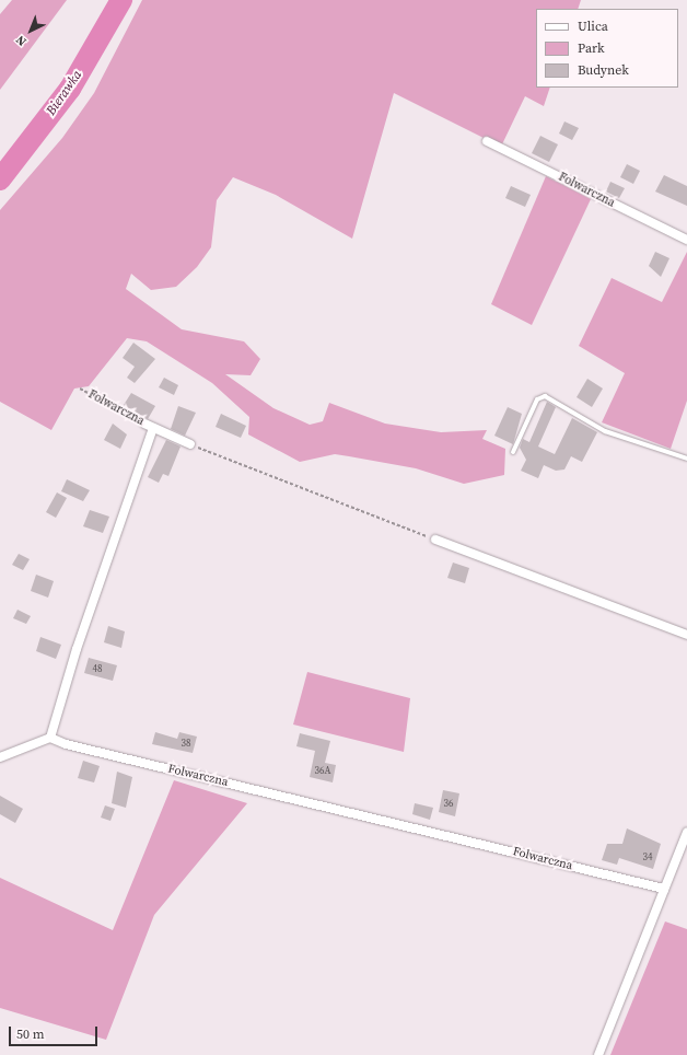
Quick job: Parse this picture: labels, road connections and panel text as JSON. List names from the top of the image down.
{
  "streets": {
    "street": ["Folwarczna"]
  },
  "water": ["Bierawka"],
  "house_numbers": [
    "48",
    "38",
    "36A",
    "36",
    "34"
  ],
  "legend": ["Ulica", "Park", "Budynek"],
  "scale_bar": "50 m",
  "north": "bottom left"
}
